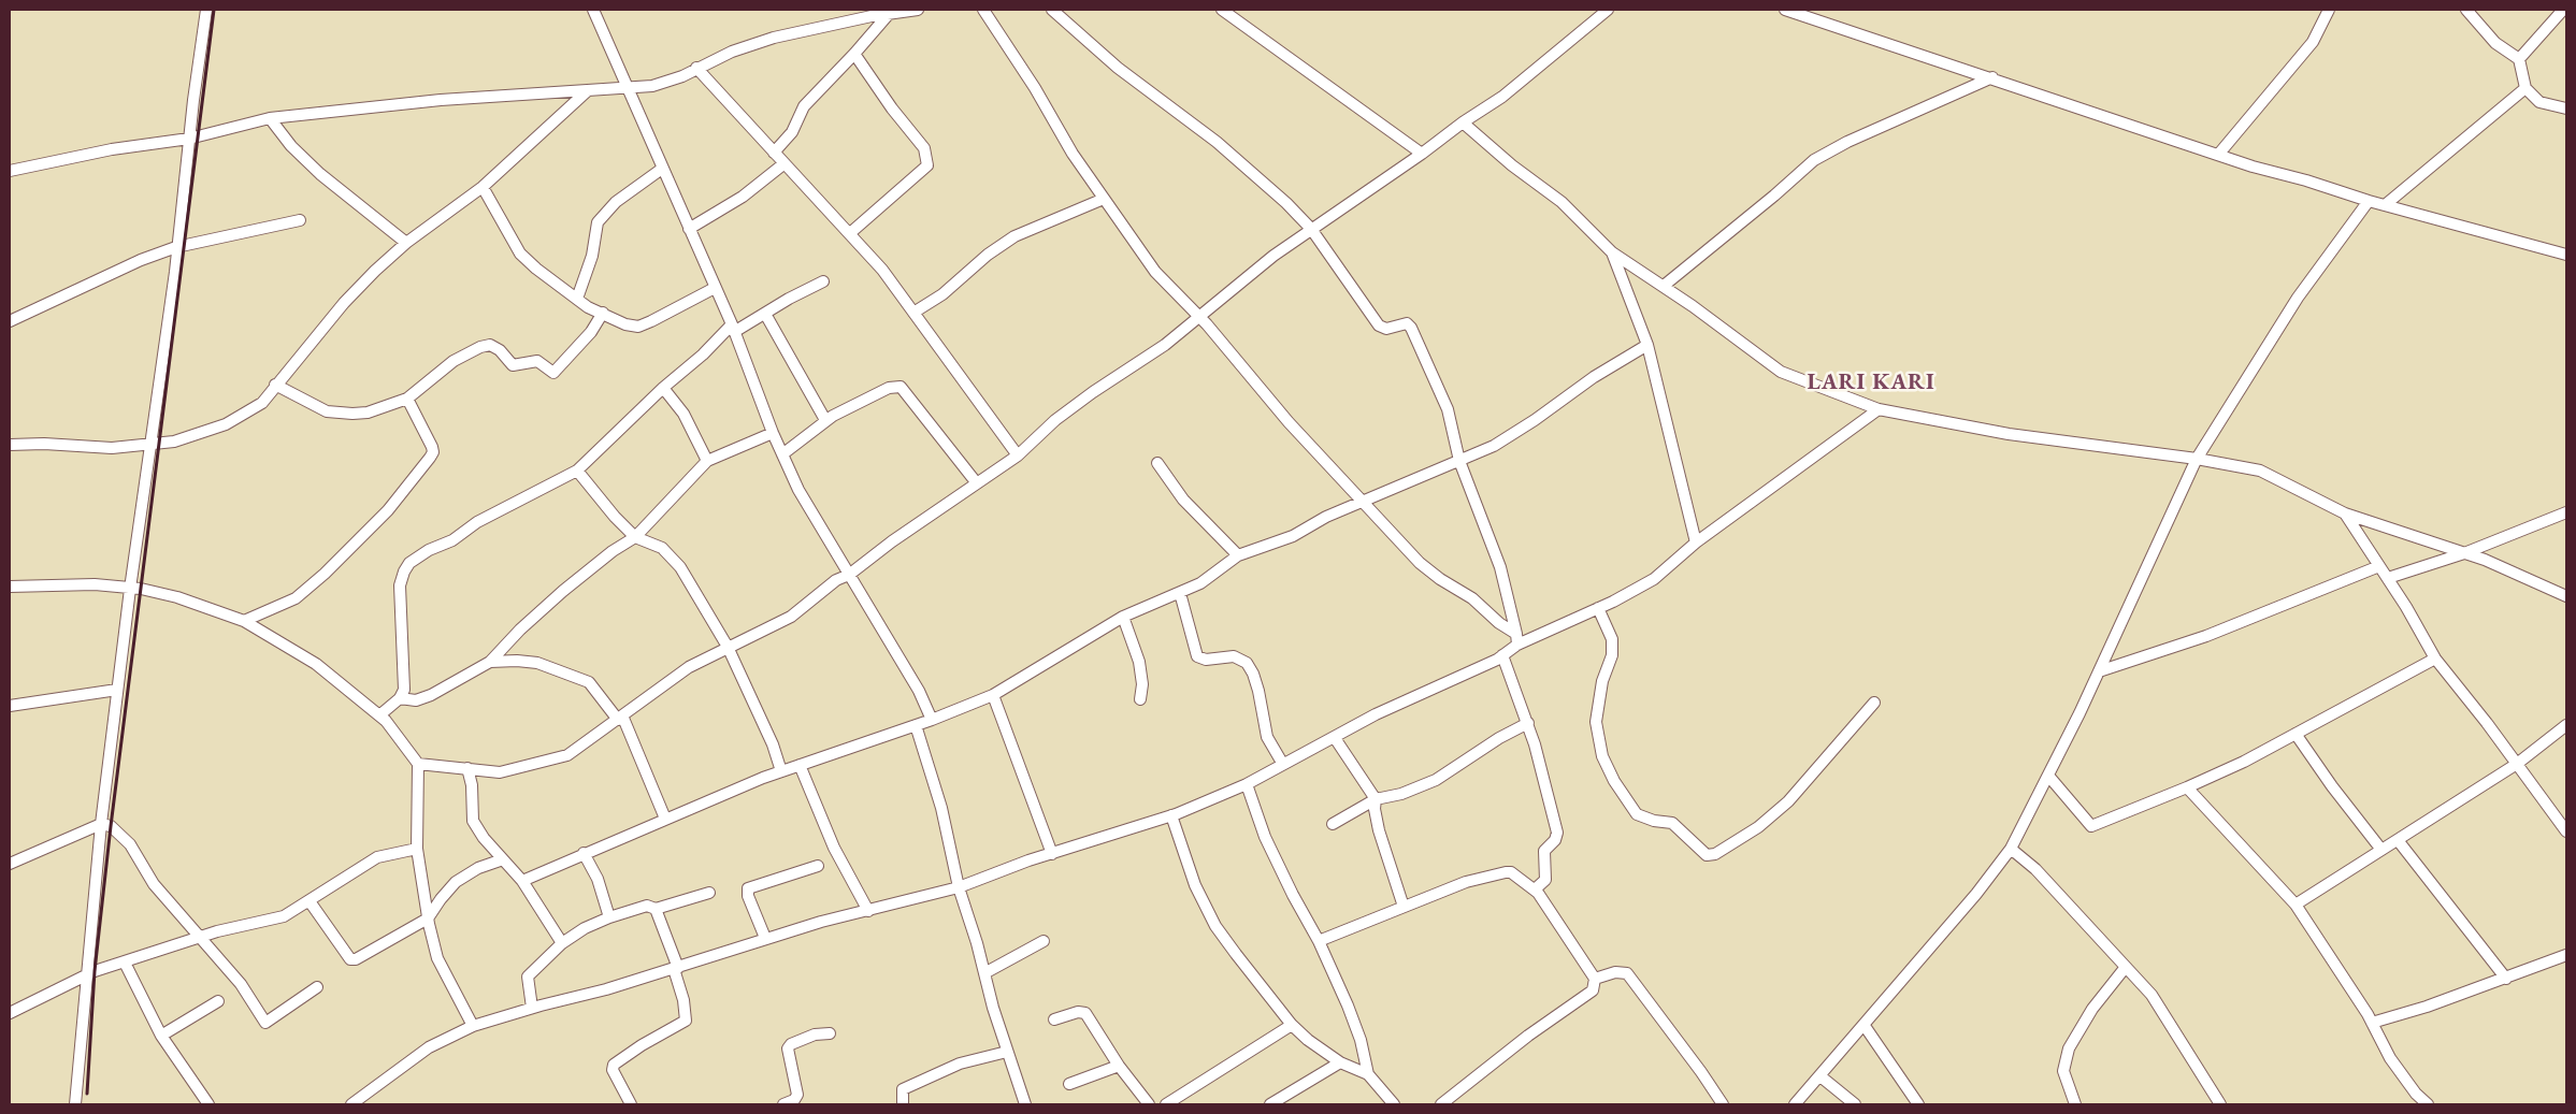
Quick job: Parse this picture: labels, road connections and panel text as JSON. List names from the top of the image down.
{
  "districts": ["LARI KARI"]
}
